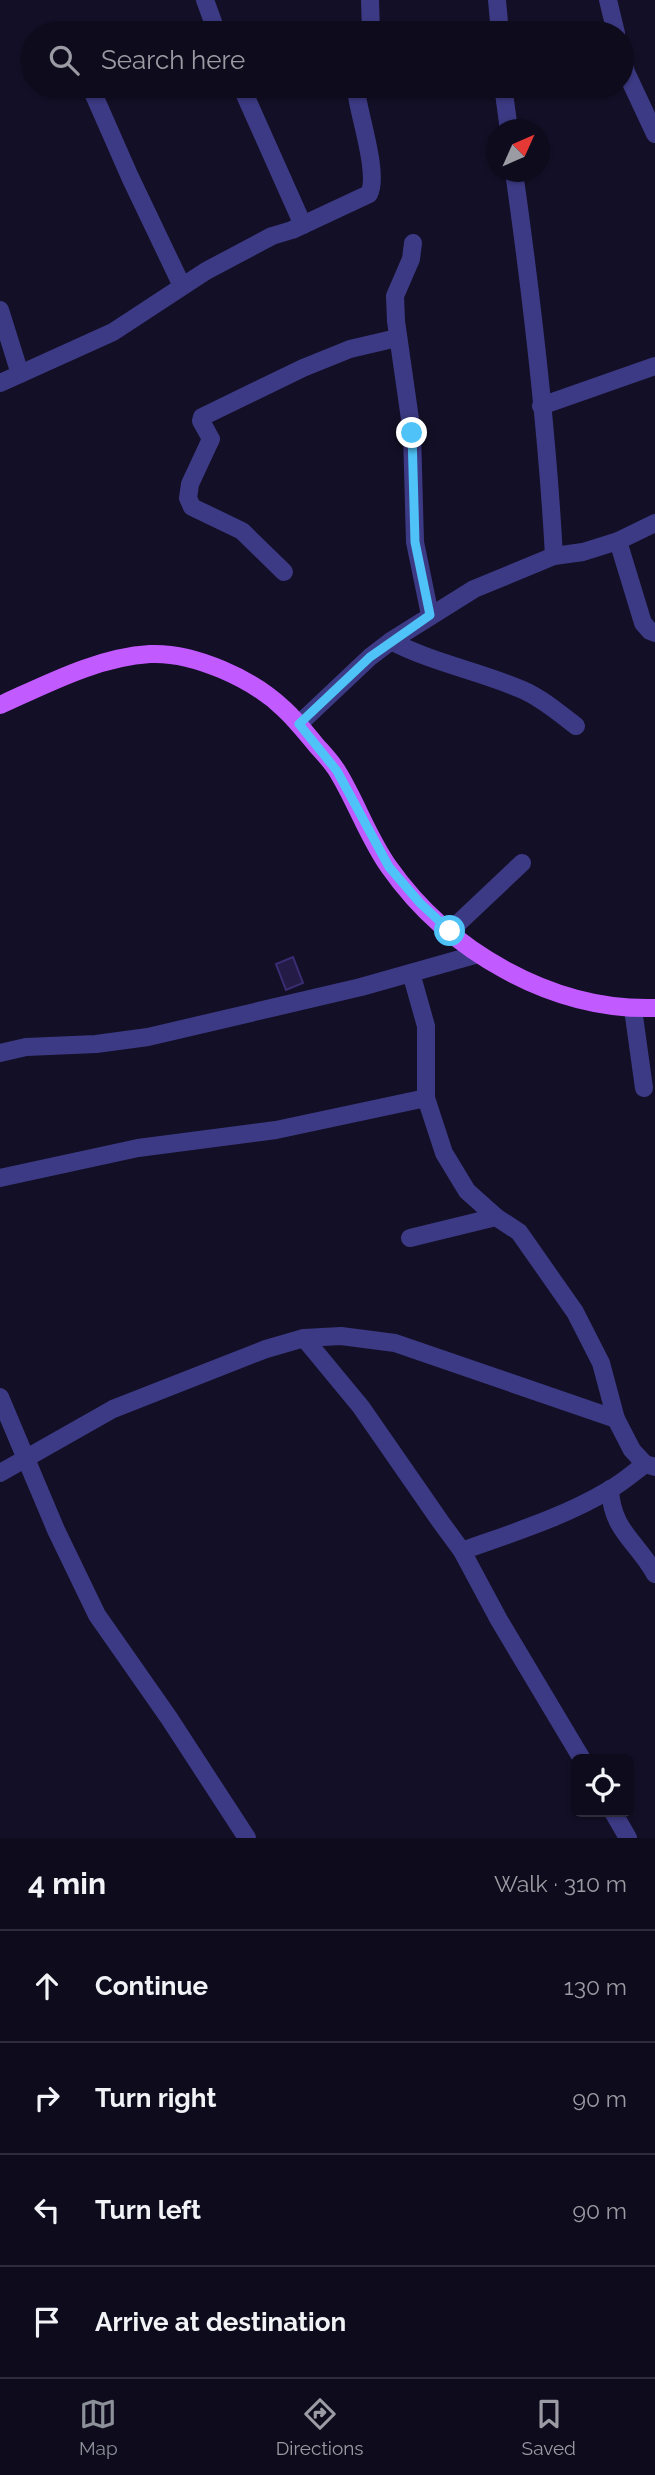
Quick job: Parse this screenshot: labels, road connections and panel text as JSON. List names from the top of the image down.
{
  "north": "top right",
  "page": {
    "search": "Search here",
    "heading": ["4 min", "Walk · 310 m"],
    "list": [
      ["Continue", "130 m"],
      ["Turn right", "90 m"],
      ["Turn left", "90 m"],
      "Arrive at destination"
    ],
    "nav": ["Map", "Directions", "Saved"]
  }
}
